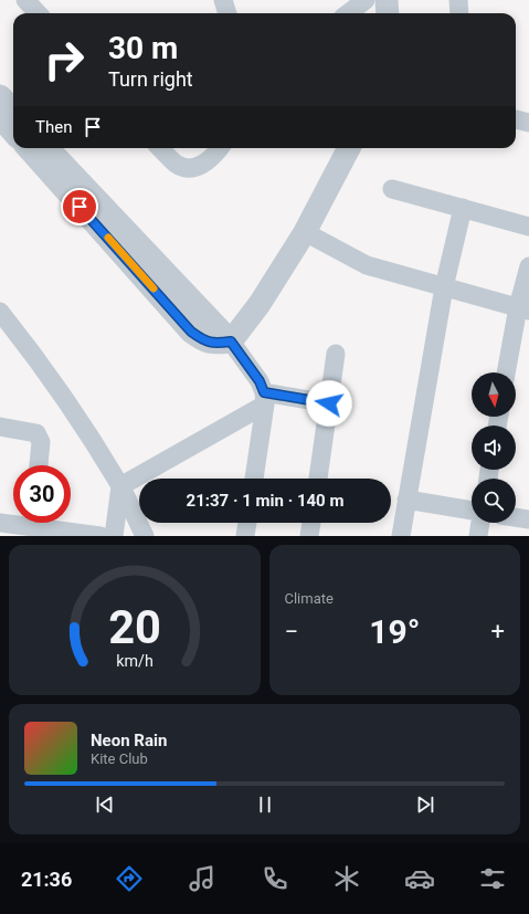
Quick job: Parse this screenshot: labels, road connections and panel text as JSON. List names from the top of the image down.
{
  "north": "bottom",
  "page": {
    "turn": ["30 m", "Turn right"],
    "then": "Then",
    "limit": "30",
    "trip": "21:37 · 1 min · 140 m",
    "tile": "Climate",
    "heat": ["−", "19°", "+"],
    "song": ["Neon Rain", "Kite Club"],
    "tabs": "21:36",
    "gauge": ["20", "km/h"]
  }
}
